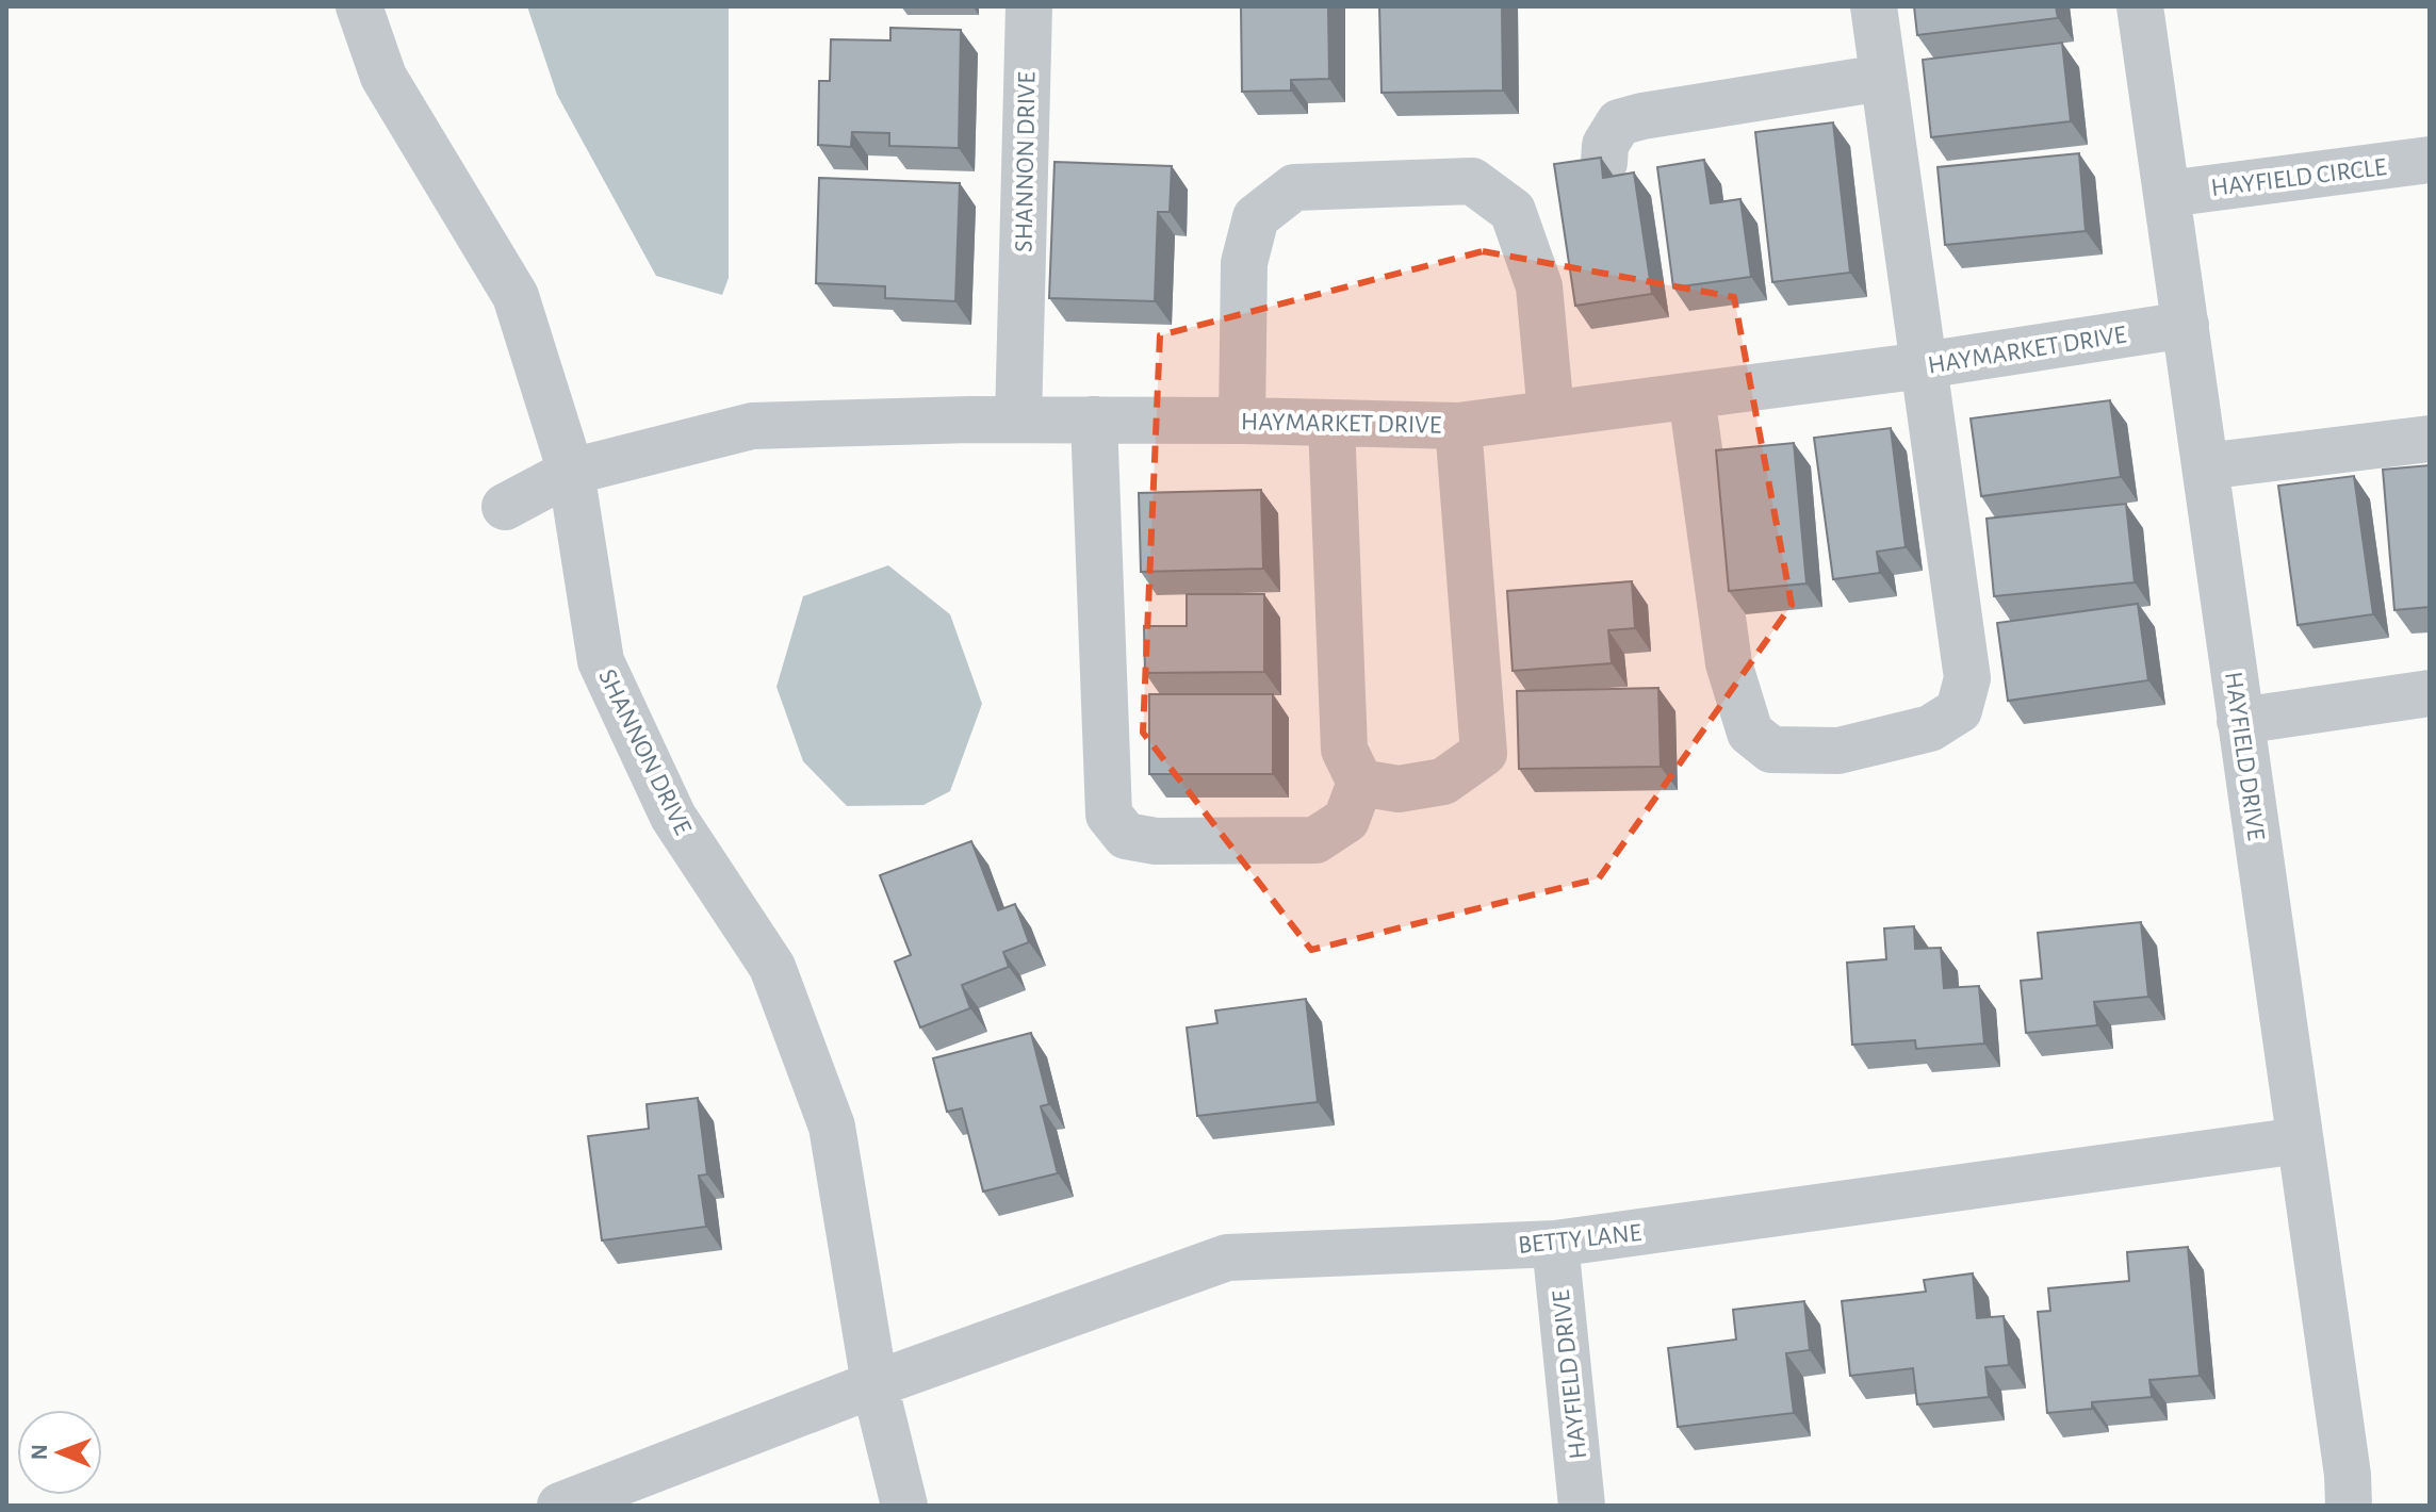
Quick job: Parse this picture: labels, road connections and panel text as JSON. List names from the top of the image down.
{
  "streets": {
    "street": [
      "SHANNON DRIVE",
      "HAYFIELD CIRCLE",
      "HAYMARKET DRIVE",
      "HAYFIELD DRIVE",
      "BETTY LANE"
    ]
  },
  "crossings": [
    ["SHANNON DRIVE", "HAYMARKET DRIVE"],
    ["SHANNON DRIVE", "BETTY LANE"],
    ["HAYFIELD CIRCLE", "HAYFIELD DRIVE"],
    ["HAYMARKET DRIVE", "HAYFIELD DRIVE"],
    ["HAYFIELD DRIVE", "BETTY LANE"]
  ],
  "north": "left"
}
